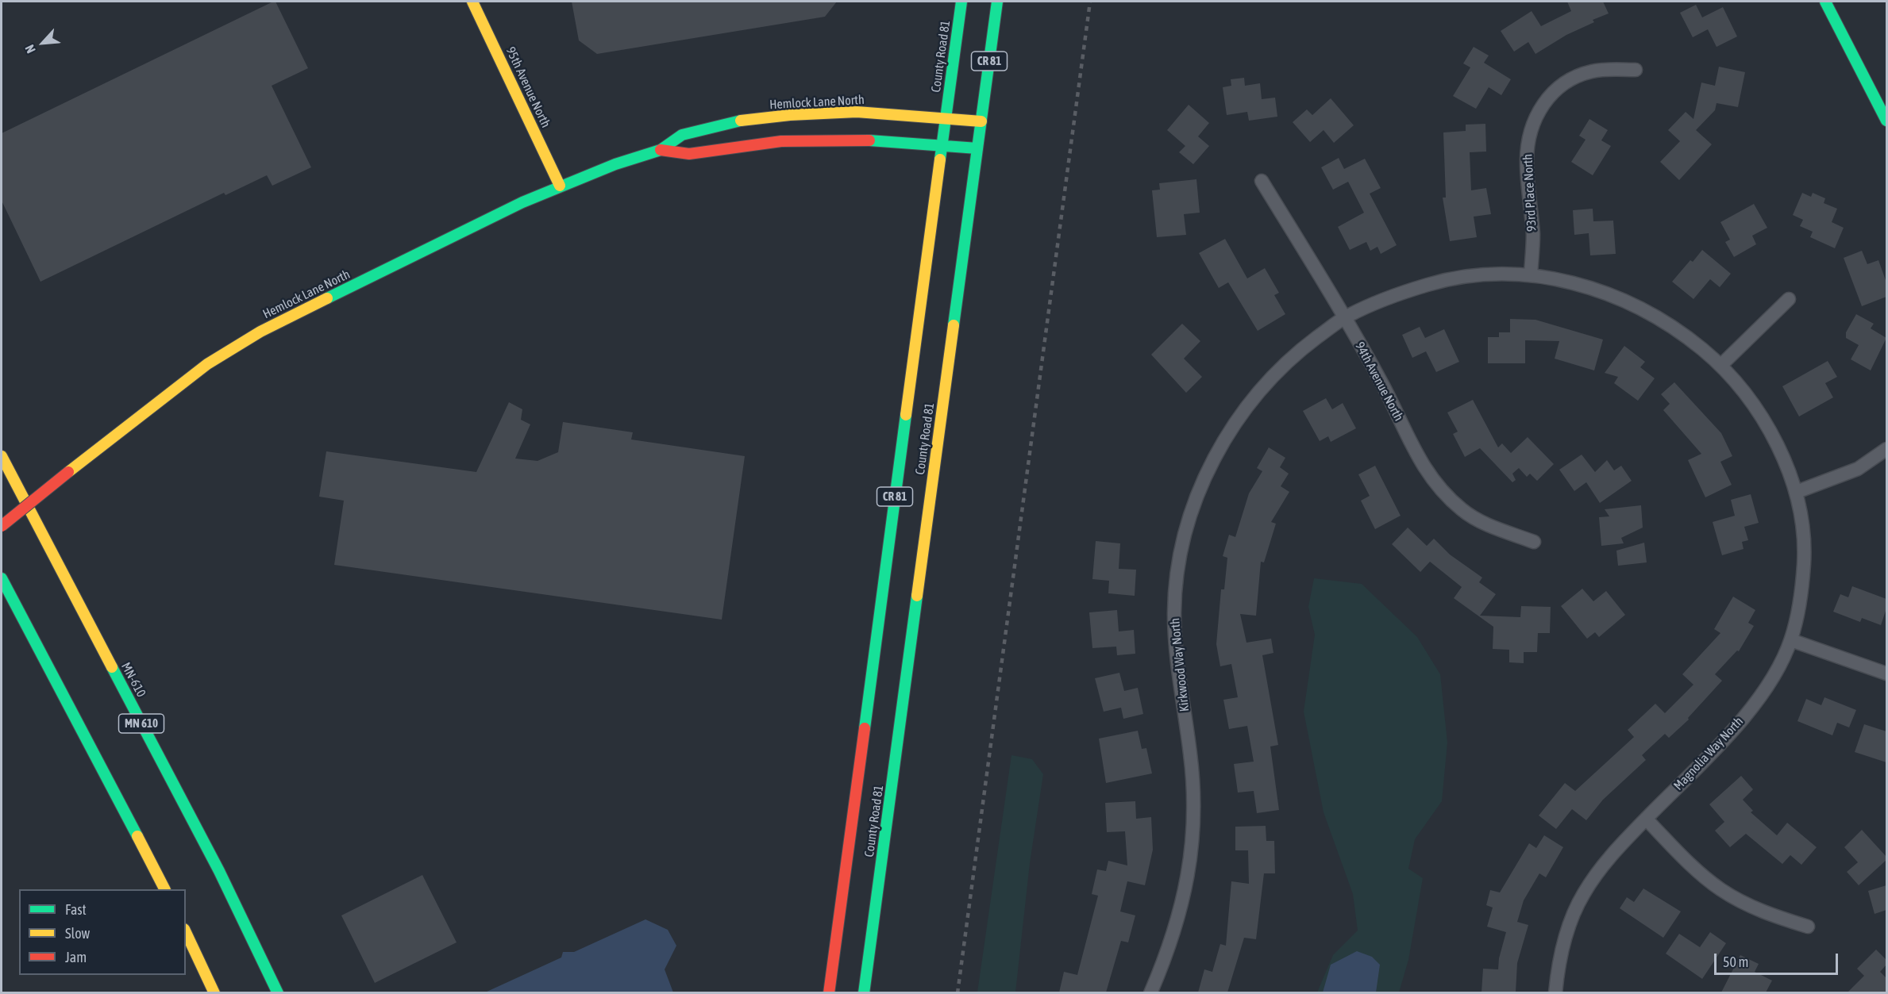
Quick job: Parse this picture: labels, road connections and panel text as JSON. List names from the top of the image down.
{
  "streets": {
    "main road": [
      "County Road 81",
      "CR 81",
      "95th Avenue North",
      "Hemlock Lane North",
      "MN-610",
      "MN 610"
    ],
    "street": [
      "93rd Place North",
      "94th Avenue North",
      "Kirkwood Way North",
      "Magnolia Way North"
    ]
  },
  "crossings": [
    ["County Road 81", "Hemlock Lane North"],
    ["95th Avenue North", "Hemlock Lane North"],
    ["93rd Place North", "Kirkwood Way North"],
    ["94th Avenue North", "Kirkwood Way North"],
    ["Kirkwood Way North", "Magnolia Way North"]
  ],
  "legend": ["Fast", "Slow", "Jam"],
  "scale_bar": "50 m",
  "north": "bottom left"
}
